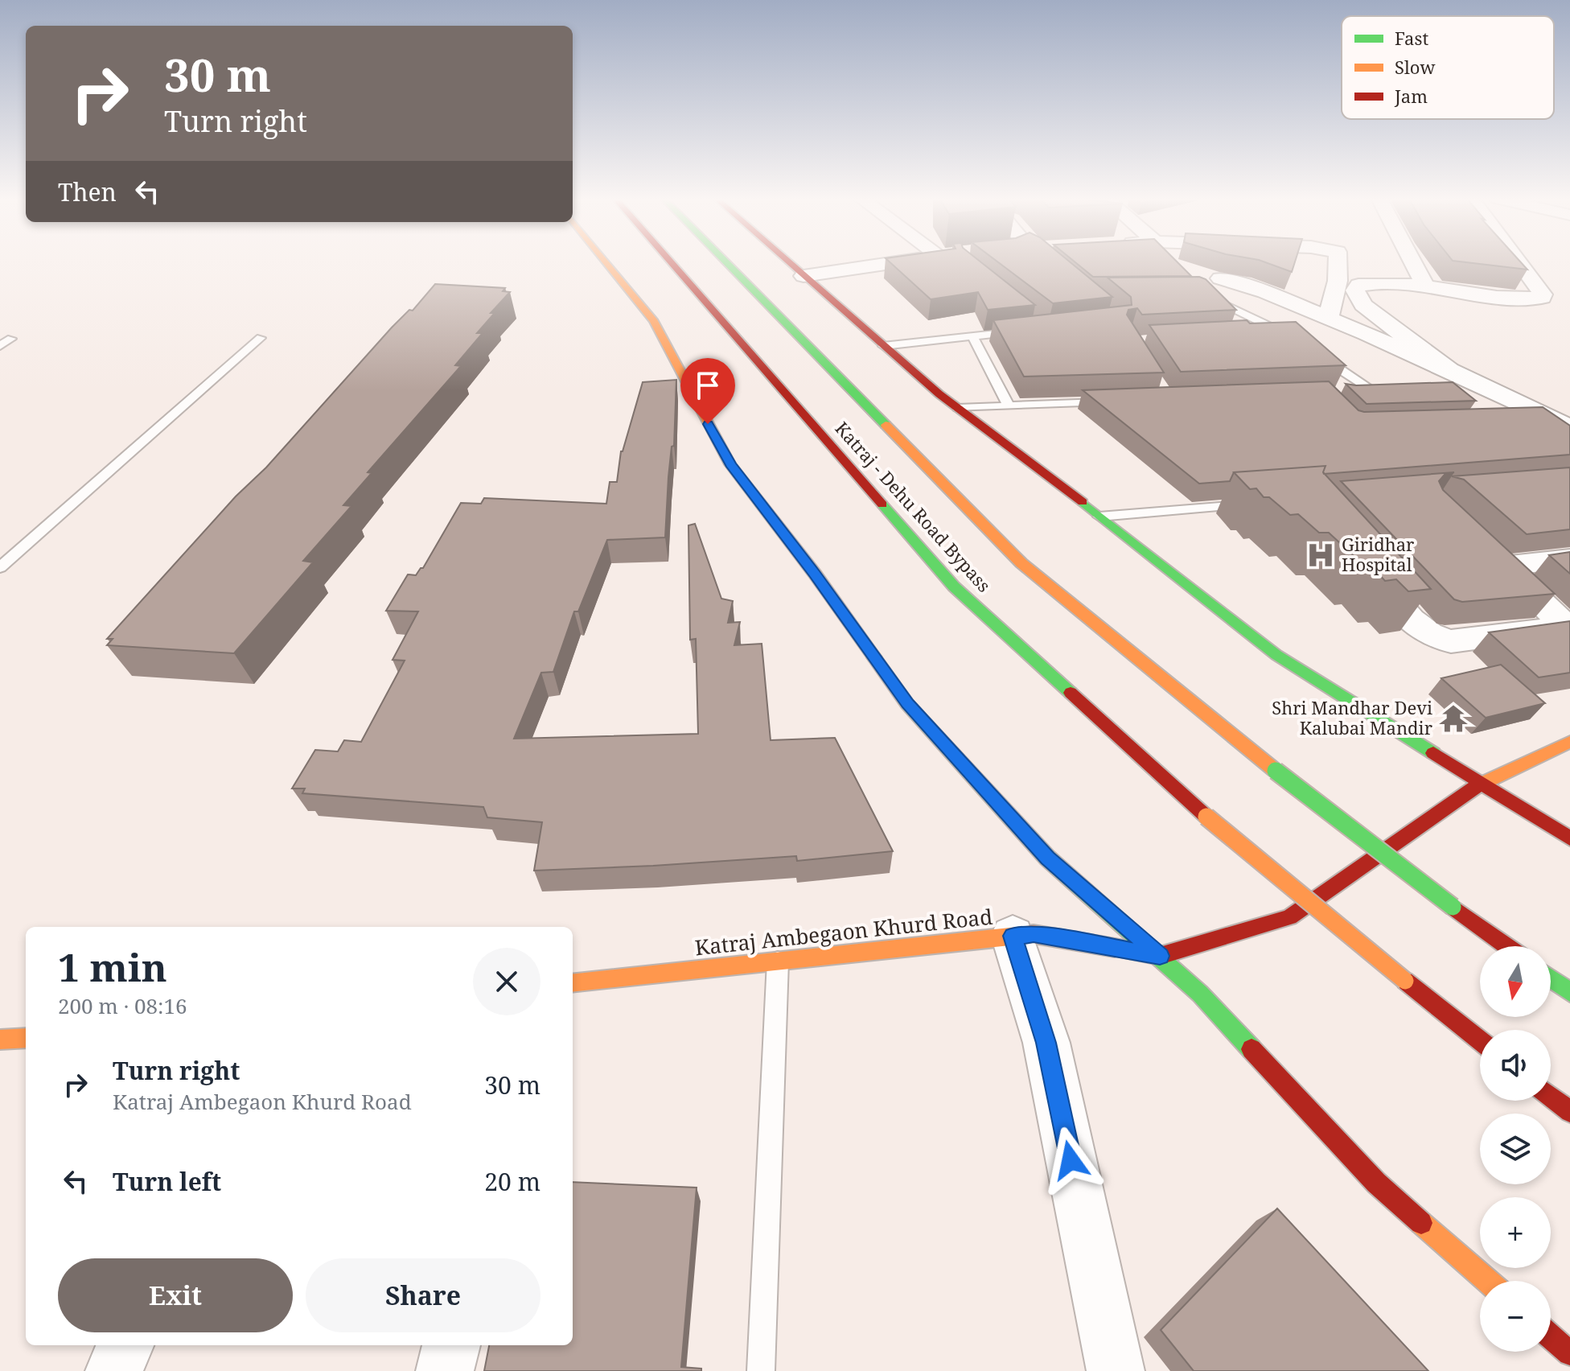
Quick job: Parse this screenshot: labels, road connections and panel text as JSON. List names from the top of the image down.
{
  "streets": {
    "main road": ["Katraj - Dehu Road Bypass", "Katraj Ambegaon Khurd Road"]
  },
  "places": {
    "hospital": ["Giridhar Hospital"],
    "temple": ["Shri Mandhar Devi Kalubai Mandir"]
  },
  "legend": ["Fast", "Slow", "Jam"],
  "north": "bottom",
  "page": {
    "turn": ["30 m", "Turn right"],
    "then": "Then",
    "heading": ["1 min", "200 m · 08:16"],
    "map_buttons": ["+", "−"],
    "list": [
      {
        "name": "Turn right",
        "note": "Katraj Ambegaon Khurd Road",
        "value": "30 m"
      },
      {
        "name": "Turn left",
        "value": "20 m"
      }
    ],
    "buttons": ["Exit", "Share"]
  }
}
